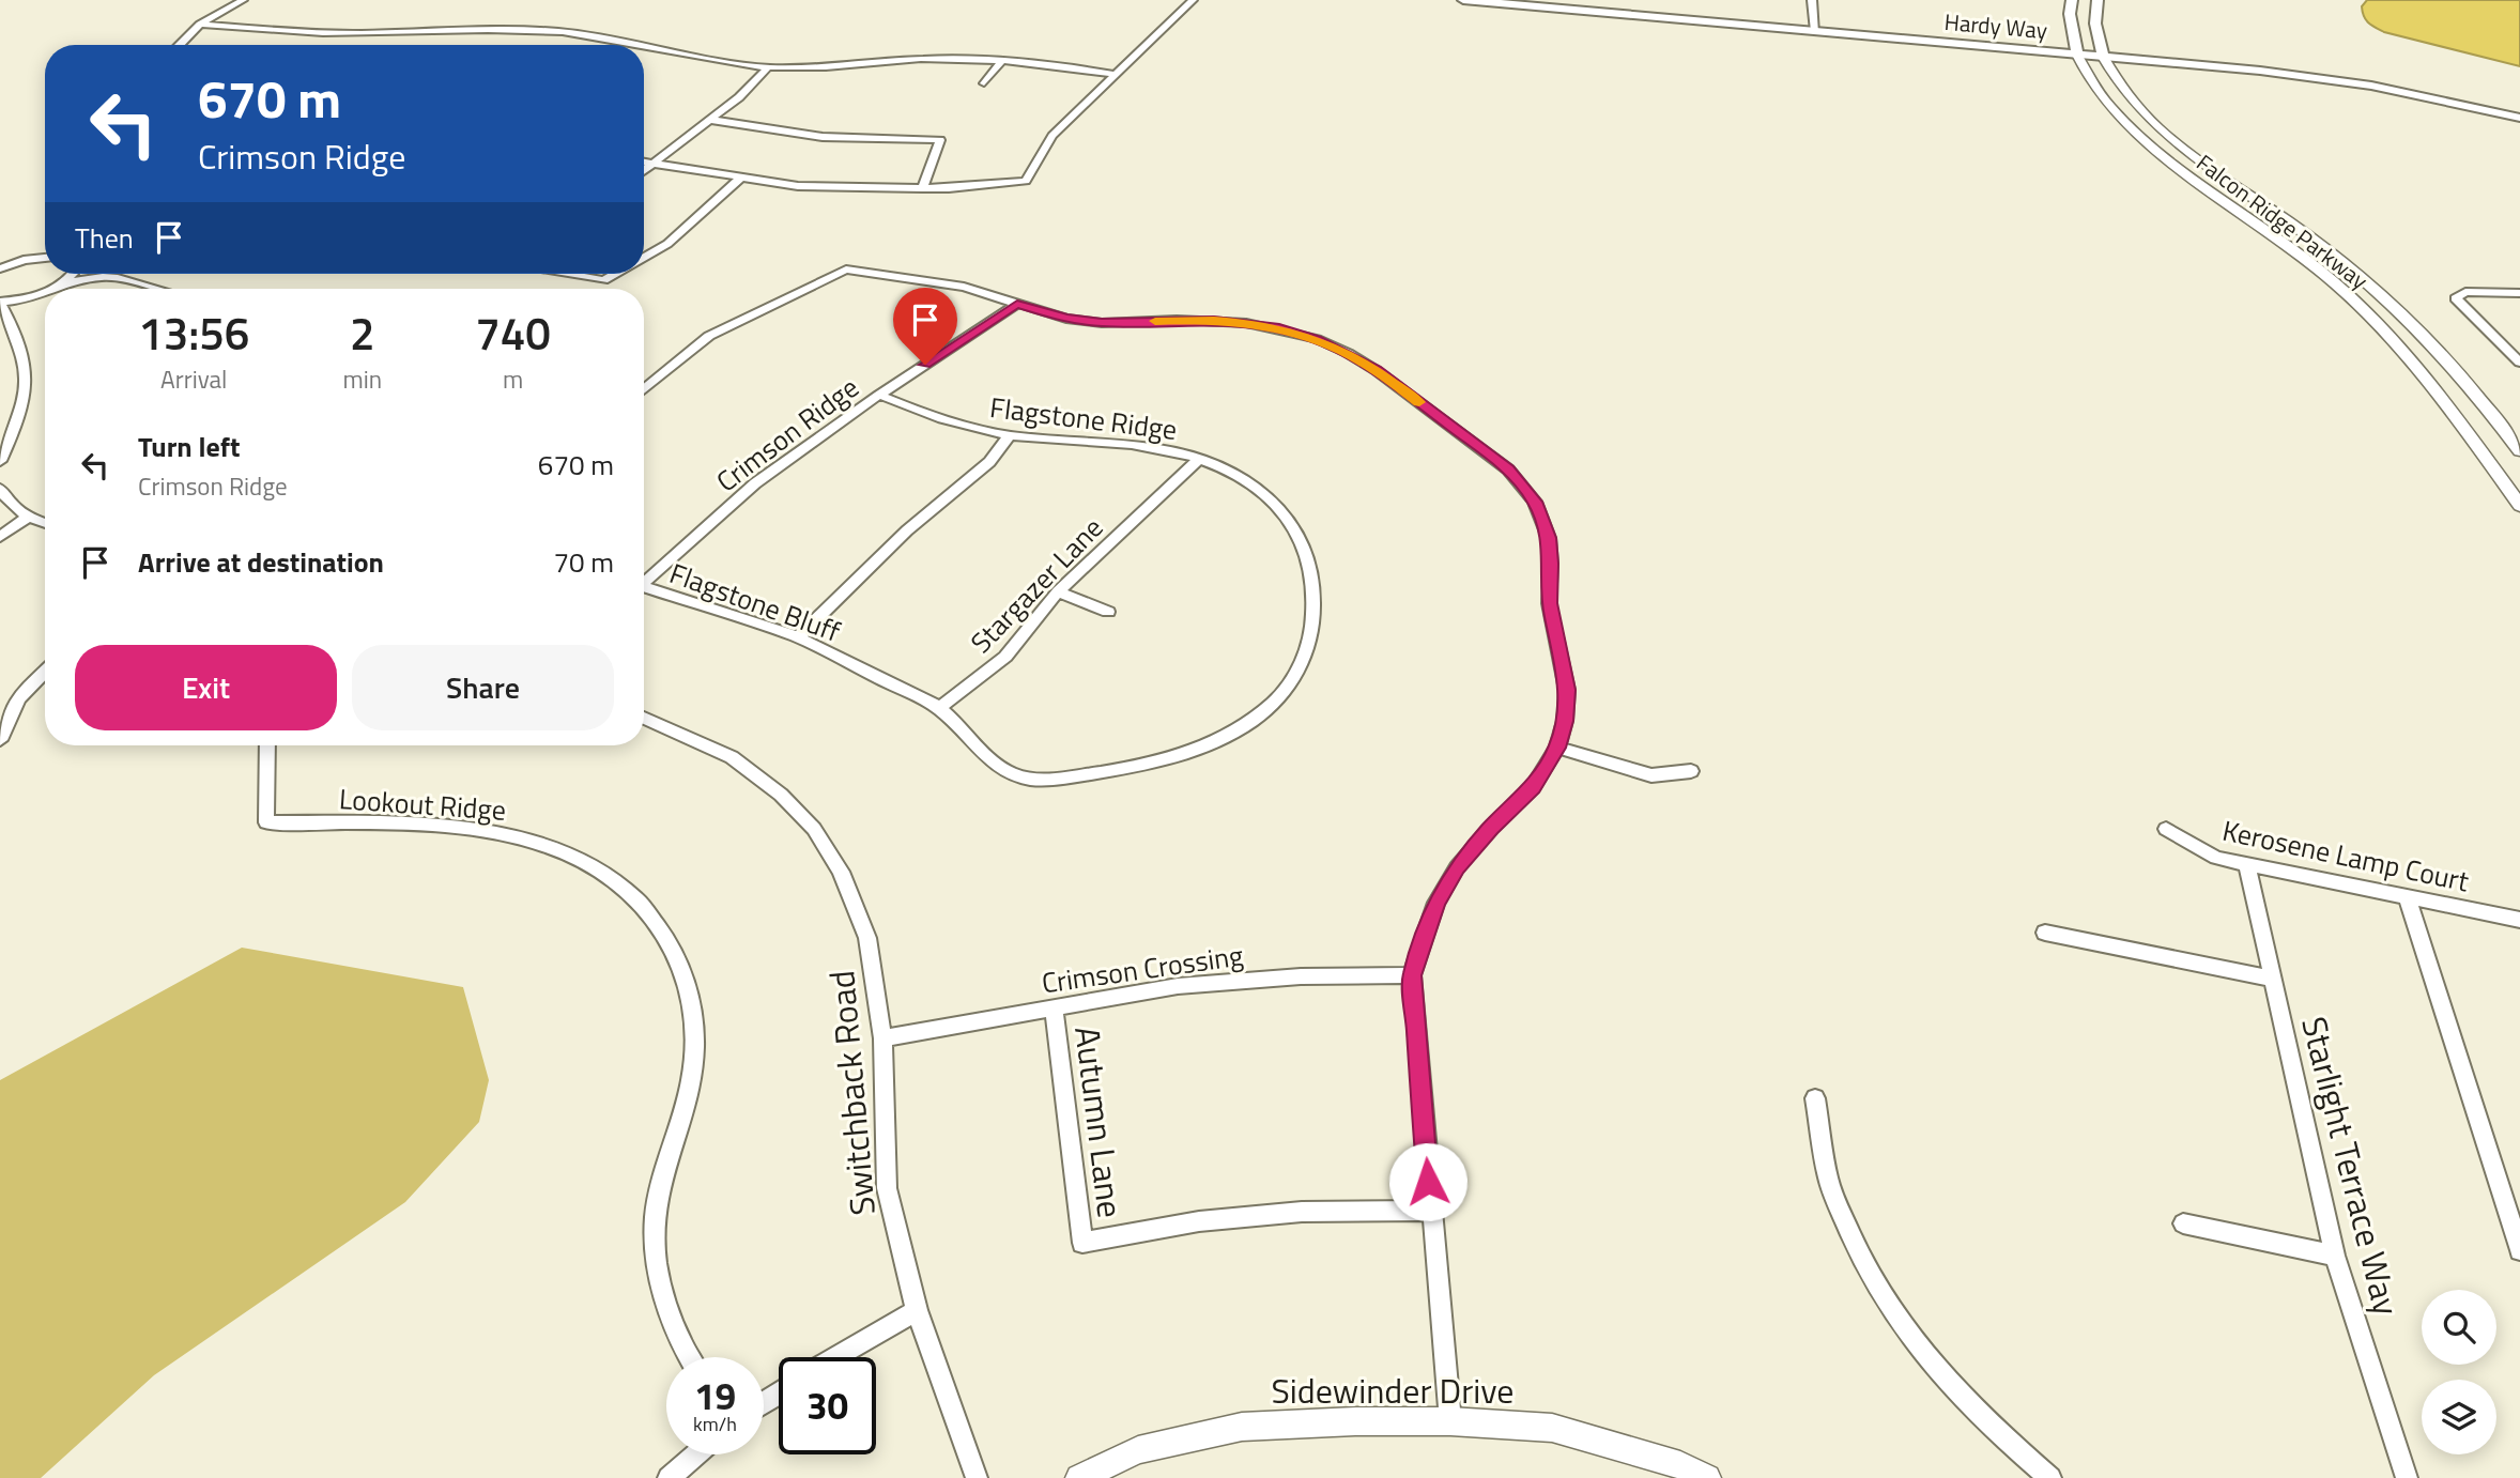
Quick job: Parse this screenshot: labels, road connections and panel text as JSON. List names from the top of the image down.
{
  "streets": {
    "main road": ["Hardy Way", "Falcon Ridge Parkway"],
    "street": [
      "Flagstone Ridge",
      "Crimson Ridge",
      "Stargazer Lane",
      "Flagstone Bluff",
      "Lookout Ridge",
      "Kerosene Lamp Court",
      "Crimson Crossing",
      "Switchback Road",
      "Autumn Lane",
      "Starlight Terrace Way",
      "Sidewinder Drive"
    ]
  },
  "crossings": [
    ["Hardy Way", "Falcon Ridge Parkway"],
    ["Flagstone Ridge", "Crimson Ridge"],
    ["Flagstone Ridge", "Stargazer Lane"],
    ["Flagstone Ridge", "Flagstone Bluff"],
    ["Stargazer Lane", "Flagstone Bluff"],
    ["Kerosene Lamp Court", "Starlight Terrace Way"],
    ["Crimson Crossing", "Switchback Road"],
    ["Crimson Crossing", "Autumn Lane"]
  ],
  "page": {
    "turn": ["670 m", "Crimson Ridge"],
    "then": "Then",
    "eta": [
      "13:56",
      "Arrival",
      "2",
      "min",
      "740",
      "m"
    ],
    "list": [
      {
        "name": "Turn left",
        "note": "Crimson Ridge",
        "value": "670 m"
      },
      {
        "name": "Arrive at destination",
        "value": "70 m"
      }
    ],
    "buttons": ["Exit", "Share"],
    "speed": "19 km/h",
    "limit": "30"
  }
}
